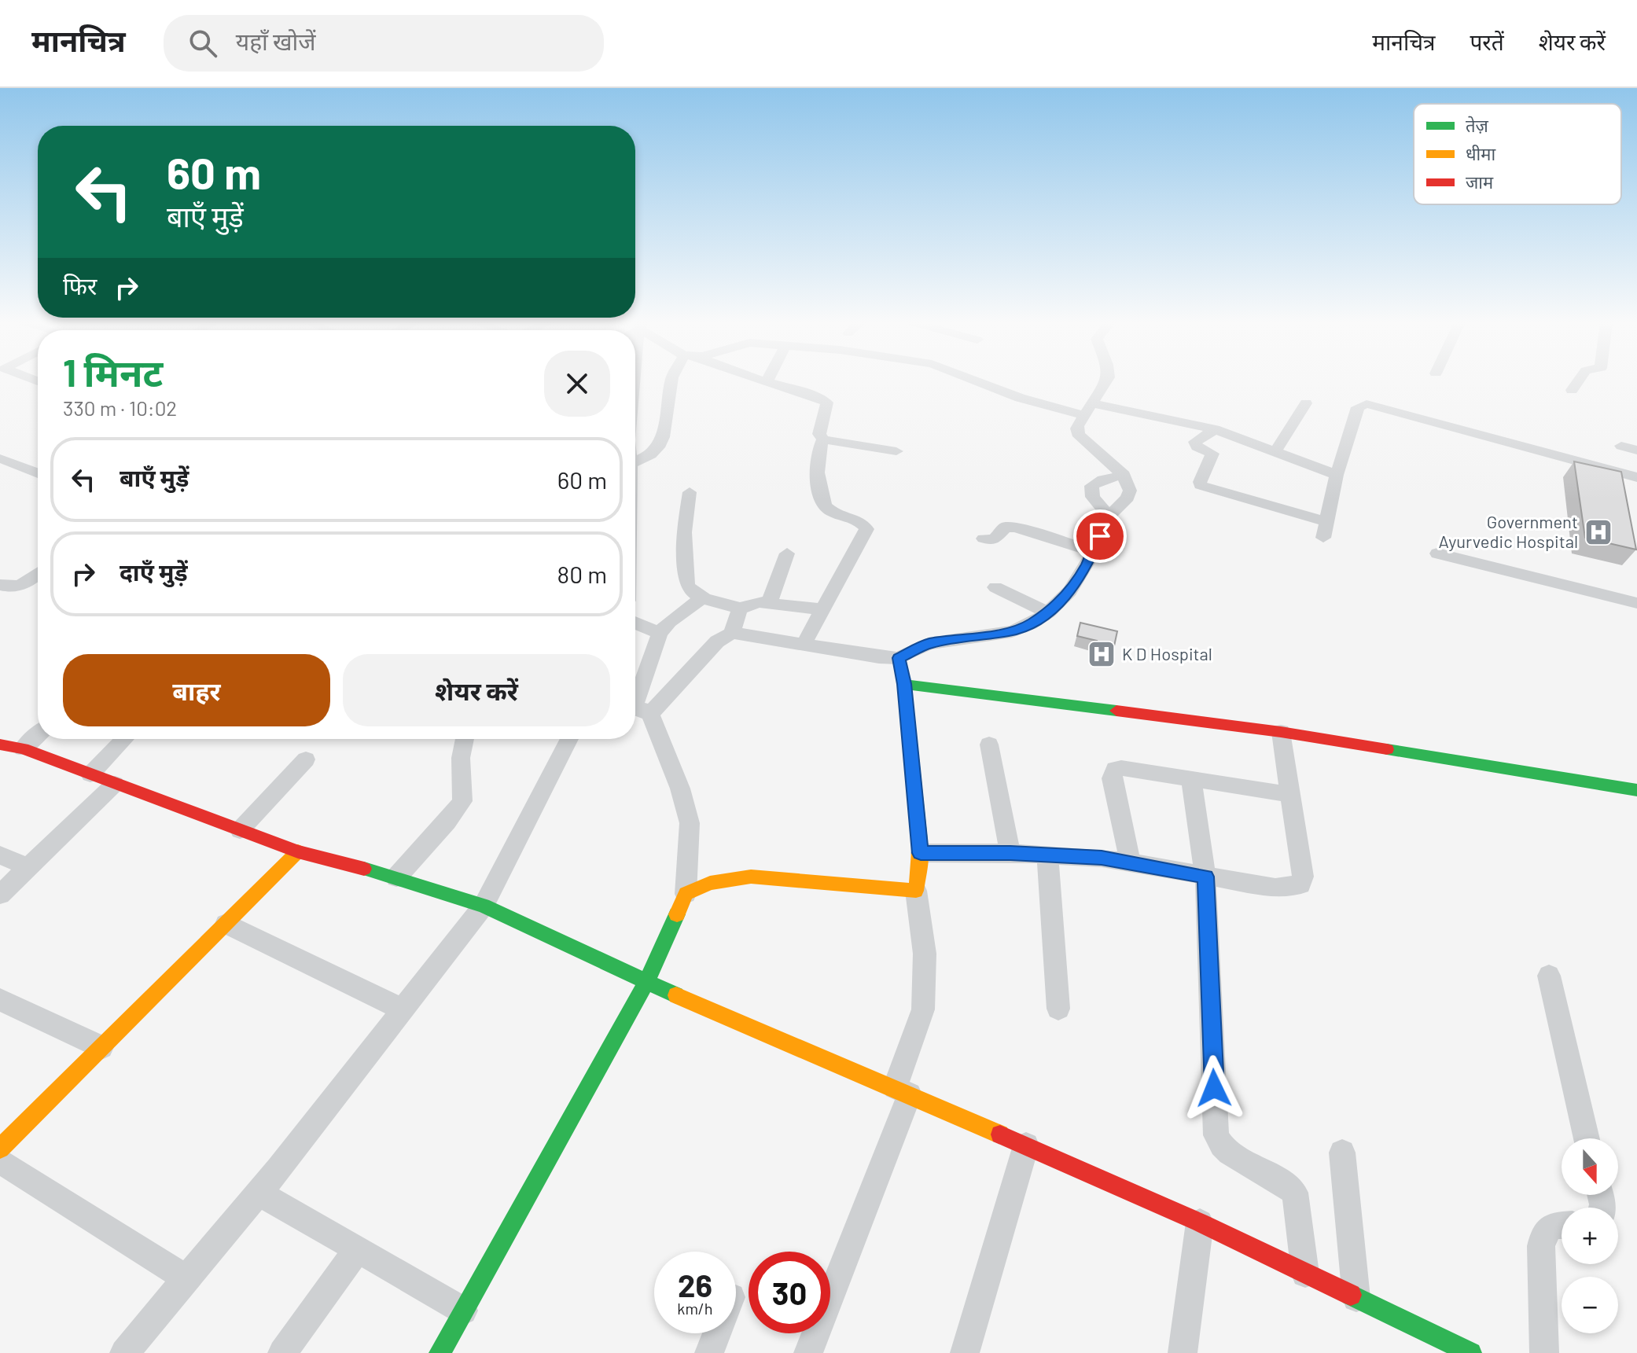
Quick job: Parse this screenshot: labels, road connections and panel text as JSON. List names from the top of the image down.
{
  "places": {
    "hospital": ["Government Ayurvedic Hospital", "K D Hospital"]
  },
  "legend": ["तेज़", "धीमा", "जाम"],
  "north": "bottom",
  "page": {
    "header": "मानचित्र",
    "search": "यहाँ खोजें",
    "nav": ["मानचित्र", "परतें", "शेयर करें"],
    "turn": ["60 m", "बाएँ मुड़ें"],
    "then": "फिर",
    "heading": ["1 मिनट", "330 m · 10:02"],
    "list": [
      {
        "name": "बाएँ मुड़ें",
        "value": "60 m"
      },
      {
        "name": "दाएँ मुड़ें",
        "value": "80 m"
      }
    ],
    "buttons": ["बाहर", "शेयर करें"],
    "map_buttons": ["+", "−"],
    "speed": "26 km/h",
    "limit": "30"
  }
}
